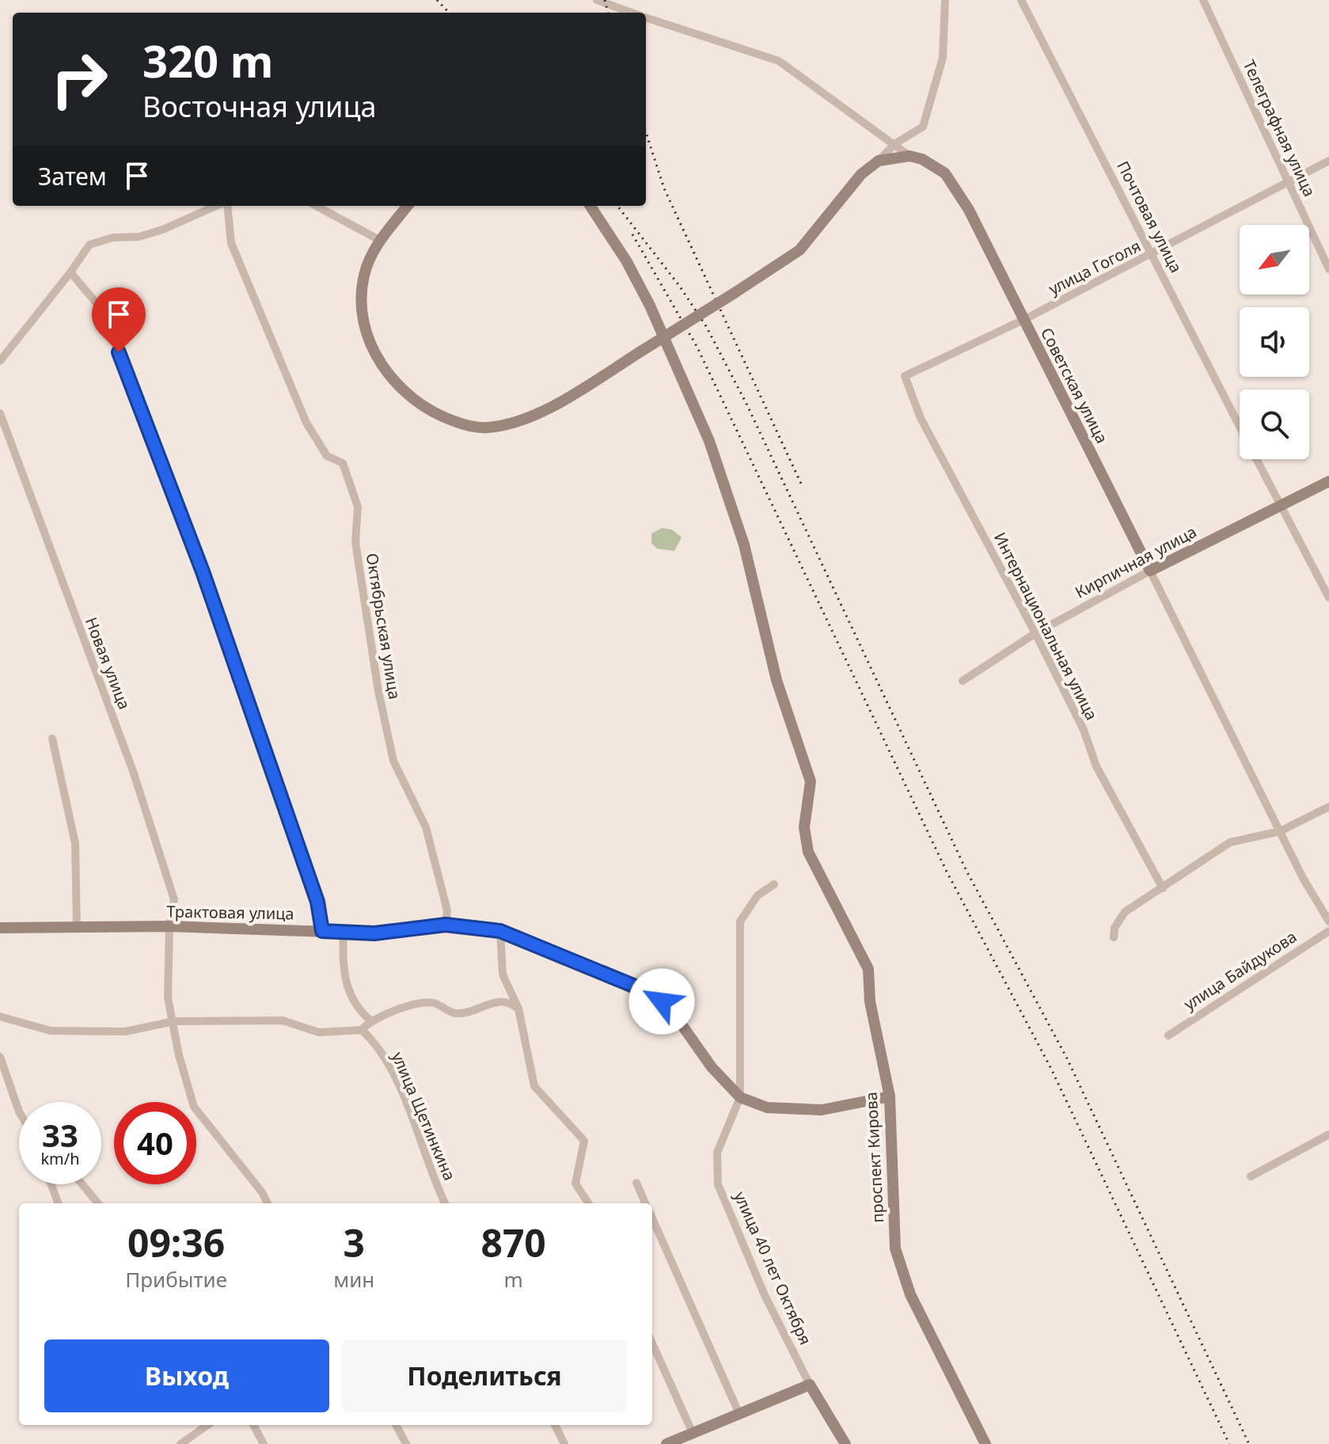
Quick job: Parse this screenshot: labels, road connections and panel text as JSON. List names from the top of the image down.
{
  "streets": {
    "street": [
      "Телеграфная улица",
      "Почтовая улица",
      "улица Гоголя",
      "Советская улица",
      "Кирпичная улица",
      "Октябрьская улица",
      "Интернациональная улица",
      "Новая улица",
      "Трактовая улица",
      "улица Байдукова",
      "улица Щетинкина",
      "проспект Кирова",
      "улица 40 лет Октября"
    ]
  },
  "crossings": [
    ["Телеграфная улица", "улица Гоголя"],
    ["Почтовая улица", "улица Гоголя"],
    ["Почтовая улица", "Кирпичная улица"],
    ["улица Гоголя", "Советская улица"],
    ["улица Гоголя", "Интернациональная улица"],
    ["Советская улица", "Кирпичная улица"],
    ["Кирпичная улица", "Интернациональная улица"],
    ["Октябрьская улица", "Трактовая улица"],
    ["Новая улица", "Трактовая улица"],
    ["Трактовая улица", "улица 40 лет Октября"]
  ],
  "north": "bottom left",
  "page": {
    "turn": ["320 m", "Восточная улица"],
    "then": "Затем",
    "speed": "33 km/h",
    "limit": "40",
    "eta": [
      "09:36",
      "Прибытие",
      "3",
      "мин",
      "870",
      "m"
    ],
    "buttons": ["Выход", "Поделиться"]
  }
}
